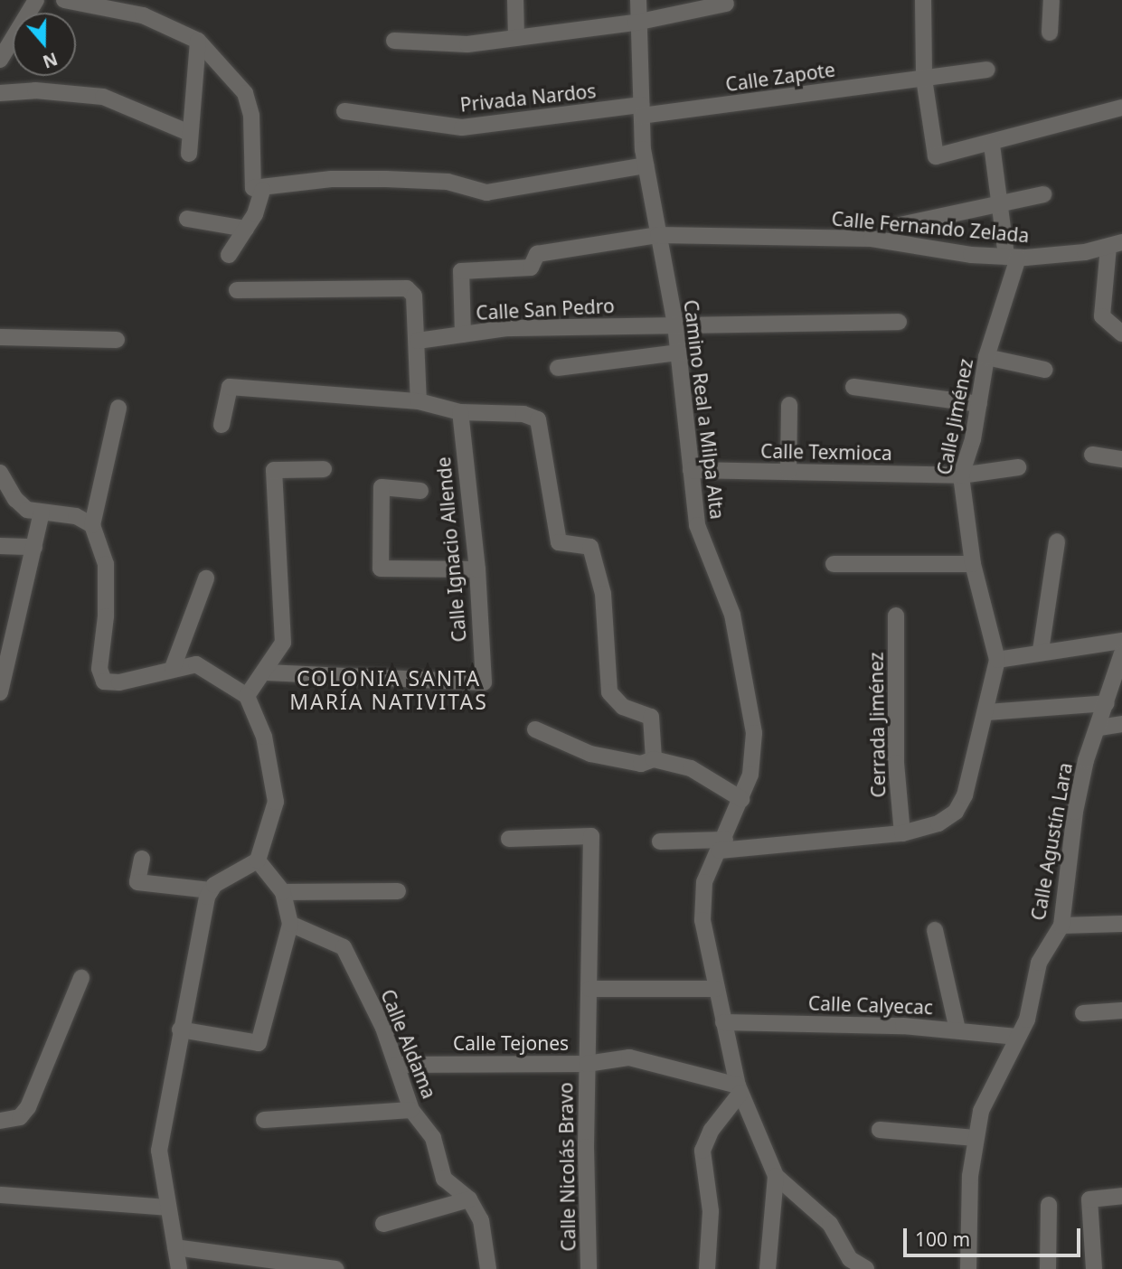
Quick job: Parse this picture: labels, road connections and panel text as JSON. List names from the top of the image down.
{
  "streets": {
    "street": [
      "Calle Zapote",
      "Privada Nardos",
      "Calle Fernando Zelada",
      "Calle San Pedro",
      "Camino Real a Milpa Alta",
      "Calle Jiménez",
      "Calle Texmioca",
      "Calle Ignacio Allende",
      "Cerrada Jiménez",
      "Calle Agustín Lara",
      "Calle Calyecac",
      "Calle Tejones",
      "Calle Aldama",
      "Calle Nicolás Bravo"
    ]
  },
  "crossings": [
    ["Calle Zapote", "Privada Nardos"],
    ["Calle Zapote", "Camino Real a Milpa Alta"],
    ["Privada Nardos", "Camino Real a Milpa Alta"],
    ["Calle Fernando Zelada", "Calle San Pedro"],
    ["Calle Fernando Zelada", "Camino Real a Milpa Alta"],
    ["Calle Fernando Zelada", "Calle Jiménez"],
    ["Calle San Pedro", "Camino Real a Milpa Alta"],
    ["Camino Real a Milpa Alta", "Calle Texmioca"],
    ["Camino Real a Milpa Alta", "Calle Calyecac"],
    ["Camino Real a Milpa Alta", "Calle Tejones"],
    ["Calle Jiménez", "Calle Texmioca"],
    ["Calle Agustín Lara", "Calle Calyecac"],
    ["Calle Tejones", "Calle Aldama"],
    ["Calle Tejones", "Calle Nicolás Bravo"]
  ],
  "districts": ["COLONIA SANTA MARÍA NATIVITAS"],
  "scale_bar": "100 m",
  "north": "bottom"
}
